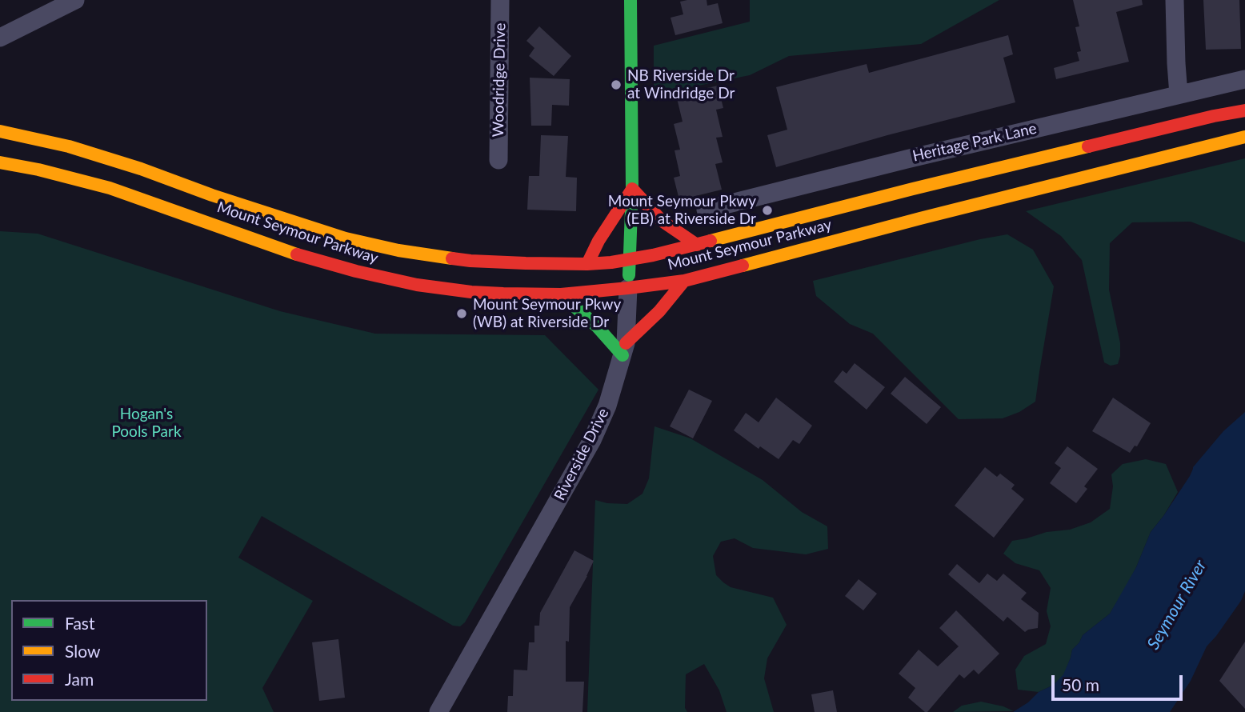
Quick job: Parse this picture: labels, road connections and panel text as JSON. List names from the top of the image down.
{
  "streets": {
    "main road": ["Mount Seymour Parkway", "Riverside Drive"],
    "street": ["Woodridge Drive", "Heritage Park Lane"]
  },
  "crossings": [
    ["Mount Seymour Parkway", "Riverside Drive"]
  ],
  "water": ["Seymour River"],
  "parks": ["Hogan's Pools Park"],
  "places": ["NB Riverside Dr at Windridge Dr", "Mount Seymour Pkwy (EB) at Riverside Dr", "Mount Seymour Pkwy (WB) at Riverside Dr"],
  "legend": ["Fast", "Slow", "Jam"],
  "scale_bar": "50 m"
}
